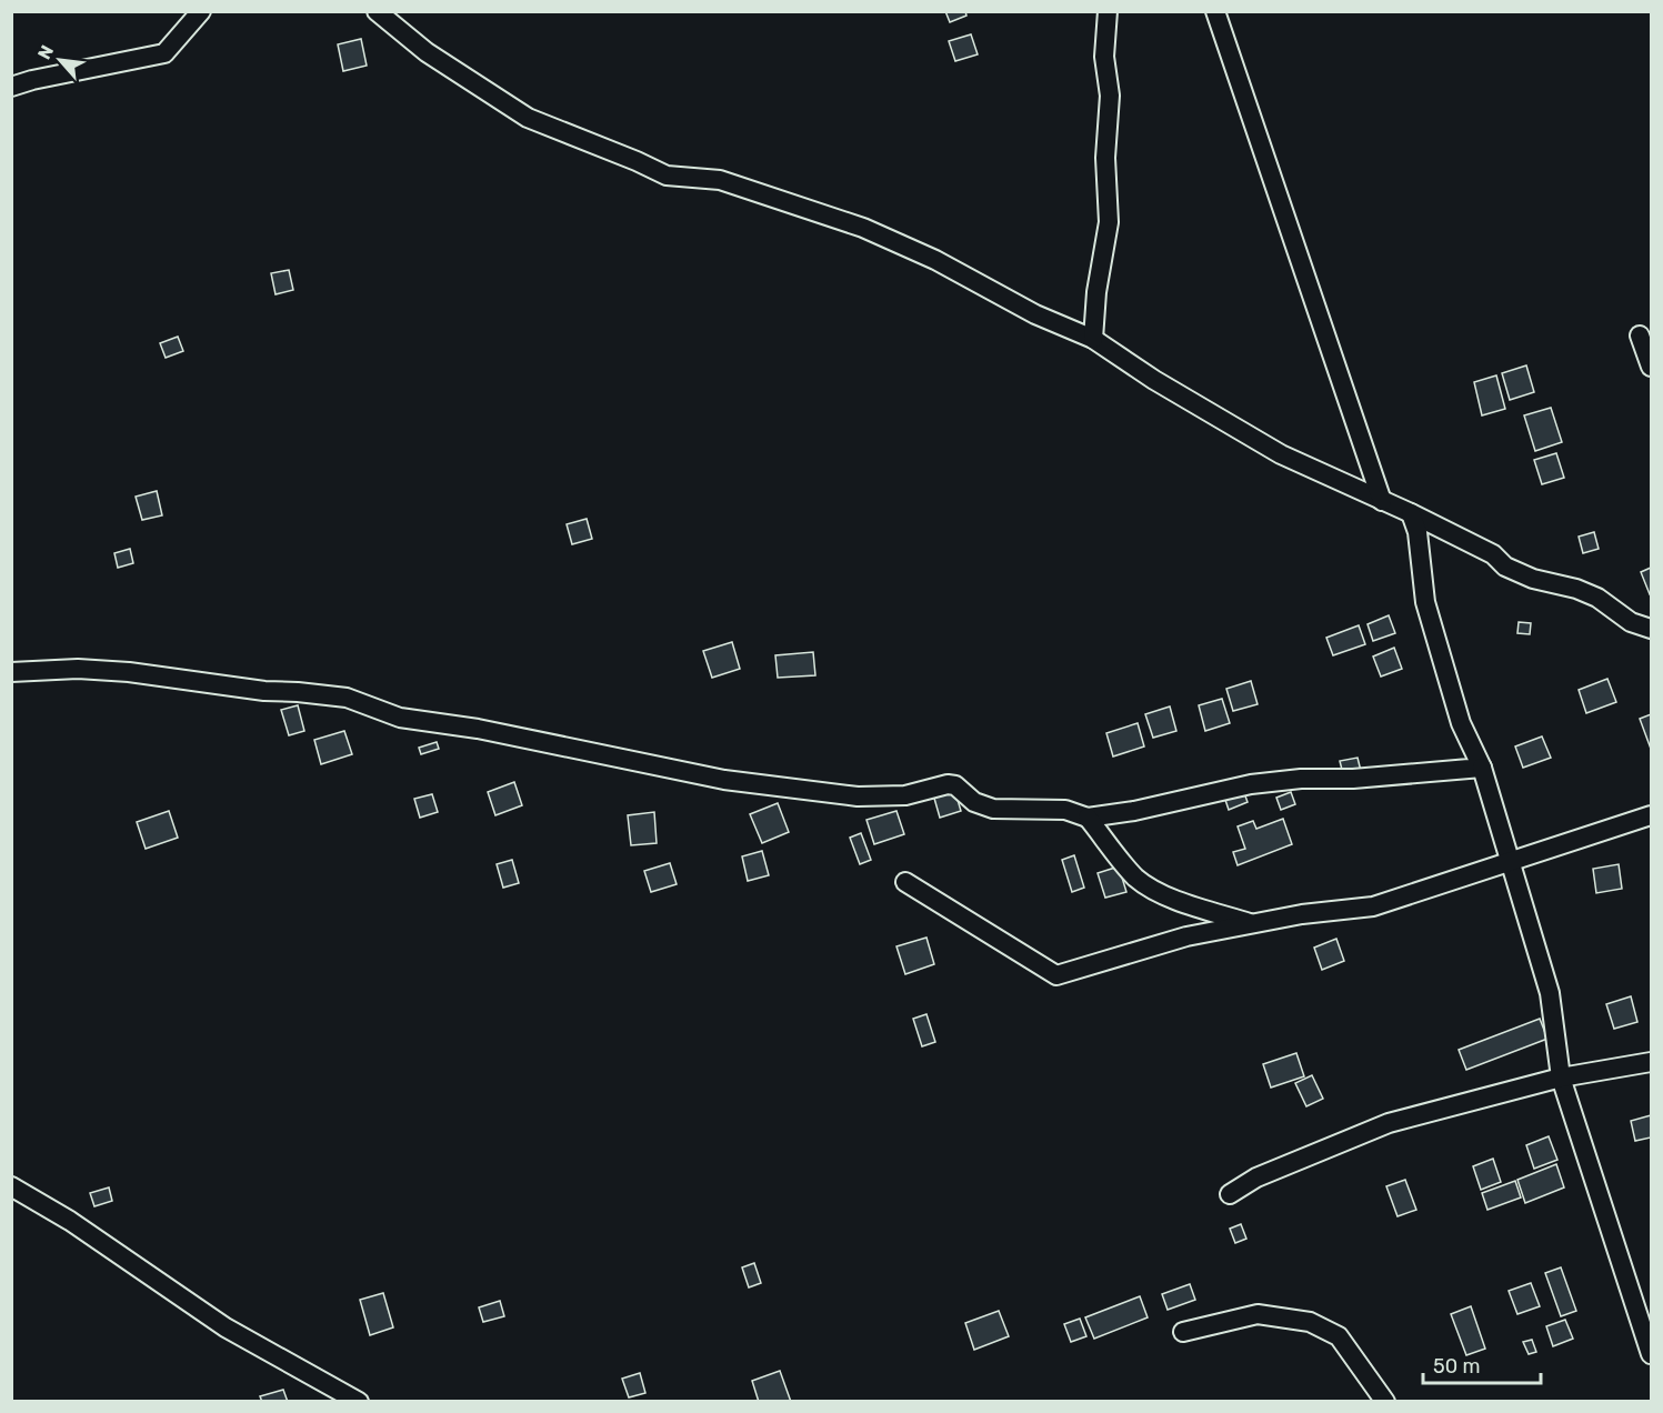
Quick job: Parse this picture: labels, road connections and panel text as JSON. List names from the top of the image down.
{
  "scale_bar": "50 m",
  "north": "top left"
}
